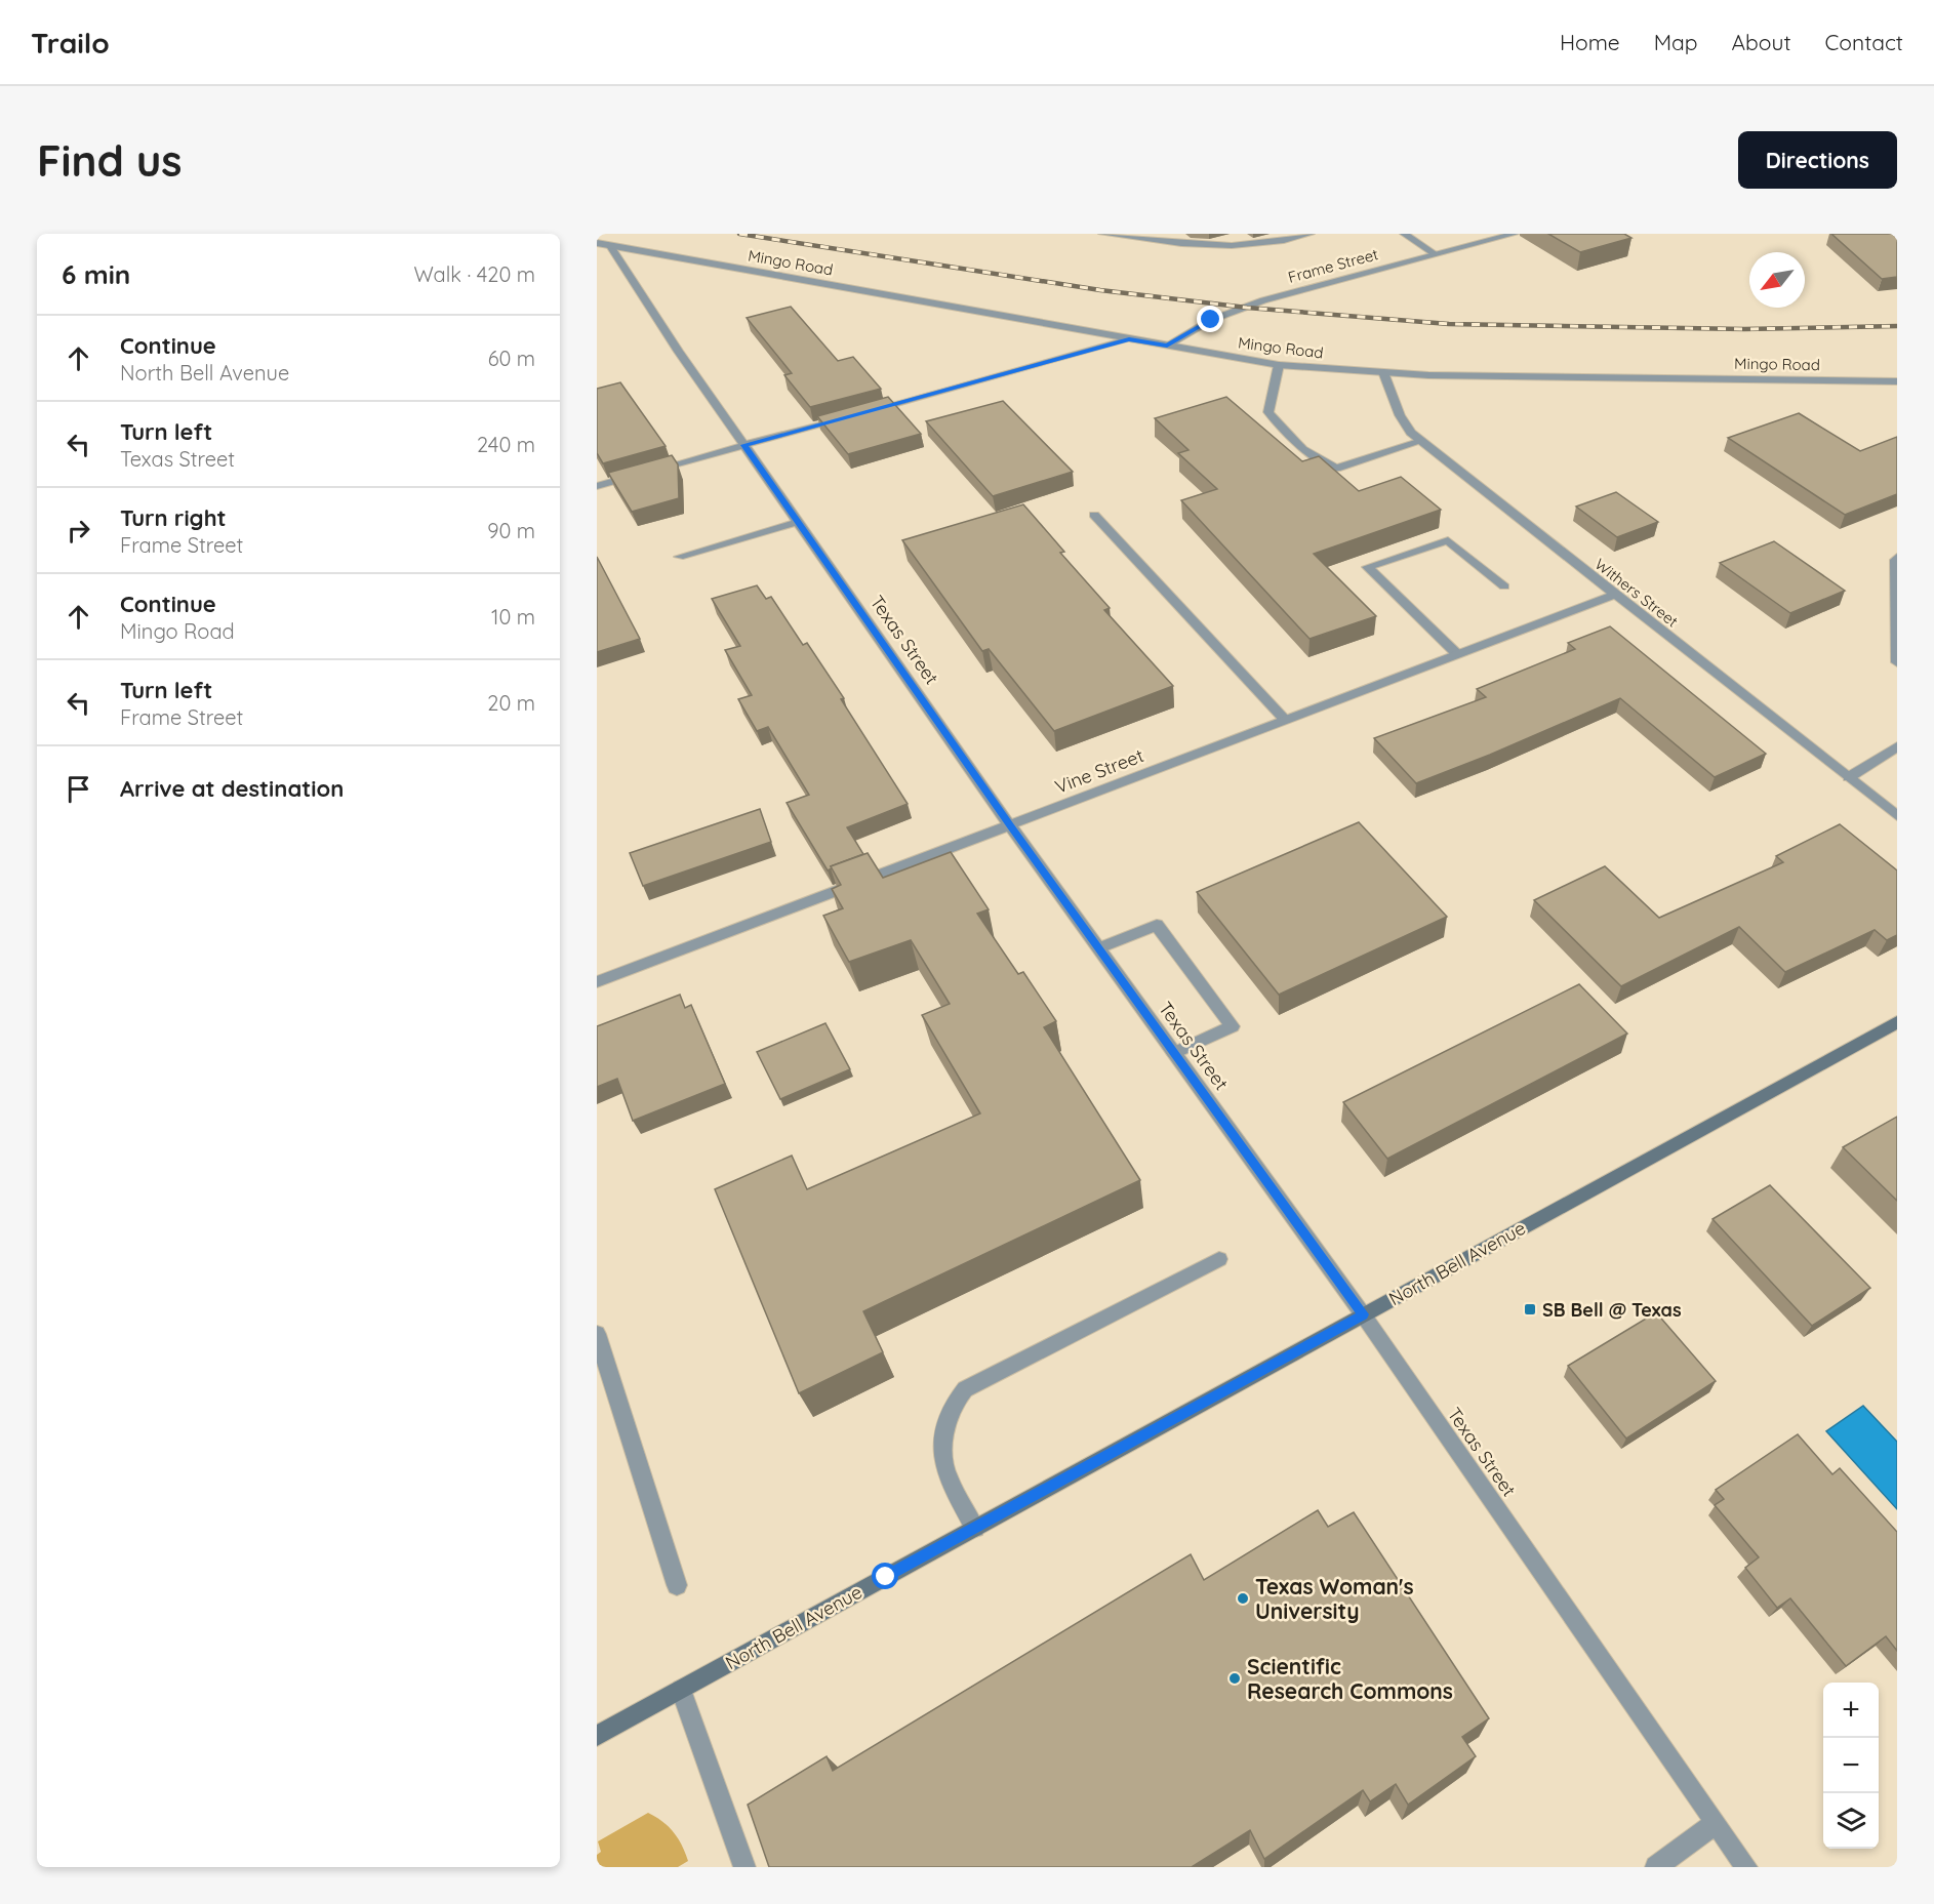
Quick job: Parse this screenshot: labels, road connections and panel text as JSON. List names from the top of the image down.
{
  "streets": {
    "main road": ["North Bell Avenue"],
    "street": [
      "Mingo Road",
      "Frame Street",
      "Withers Street",
      "Texas Street",
      "Vine Street"
    ]
  },
  "crossings": [
    ["Mingo Road", "Frame Street"],
    ["Mingo Road", "Withers Street"],
    ["Mingo Road", "Texas Street"],
    ["Withers Street", "Vine Street"],
    ["Texas Street", "Vine Street"],
    ["Texas Street", "North Bell Avenue"]
  ],
  "places": {
    "transit": ["SB Bell @ Texas"],
    "other": ["Texas Woman's University", "Scientific Research Commons"]
  },
  "north": "bottom left",
  "page": {
    "header": "Trailo",
    "nav": [
      "Home",
      "Map",
      "About",
      "Contact"
    ],
    "buttons": "Directions",
    "title": "Find us",
    "heading": ["6 min", "Walk · 420 m"],
    "list": [
      ["Continue", "North Bell Avenue", "60 m"],
      ["Turn left", "Texas Street", "240 m"],
      ["Turn right", "Frame Street", "90 m"],
      ["Continue", "Mingo Road", "10 m"],
      ["Turn left", "Frame Street", "20 m"],
      "Arrive at destination"
    ],
    "map_buttons": ["+", "−"]
  }
}
